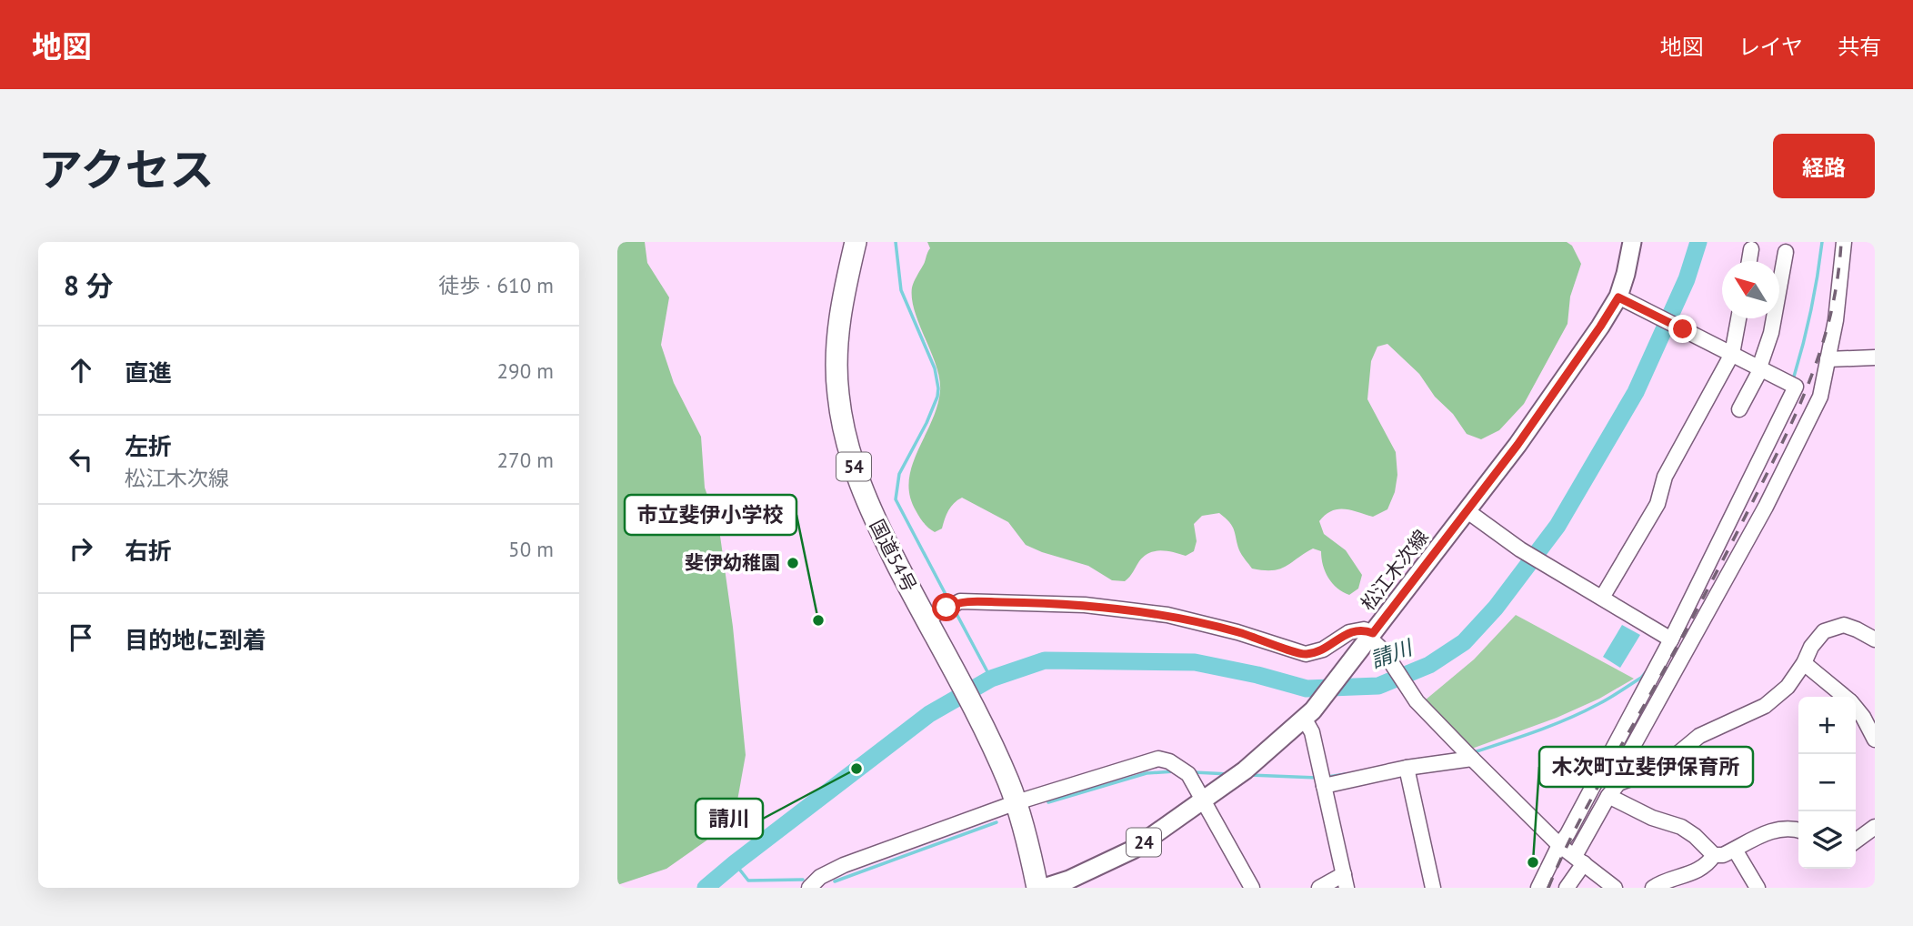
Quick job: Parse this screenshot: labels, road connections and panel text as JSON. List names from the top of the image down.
{
  "streets": {
    "highway": ["54", "国道54号"],
    "main road": ["松江木次線", "24"]
  },
  "water": ["請川"],
  "places": [
    "斐伊幼稚園",
    "市立斐伊小学校",
    "請川",
    "木次町立斐伊保育所"
  ],
  "north": "top left",
  "page": {
    "header": "地図",
    "nav": ["地図", "レイヤ", "共有"],
    "title": "アクセス",
    "buttons": "経路",
    "heading": ["8 分", "徒歩 · 610 m"],
    "list": [
      ["直進", "290 m"],
      ["左折", "松江木次線", "270 m"],
      ["右折", "50 m"],
      "目的地に到着"
    ],
    "map_buttons": ["+", "−"]
  }
}
